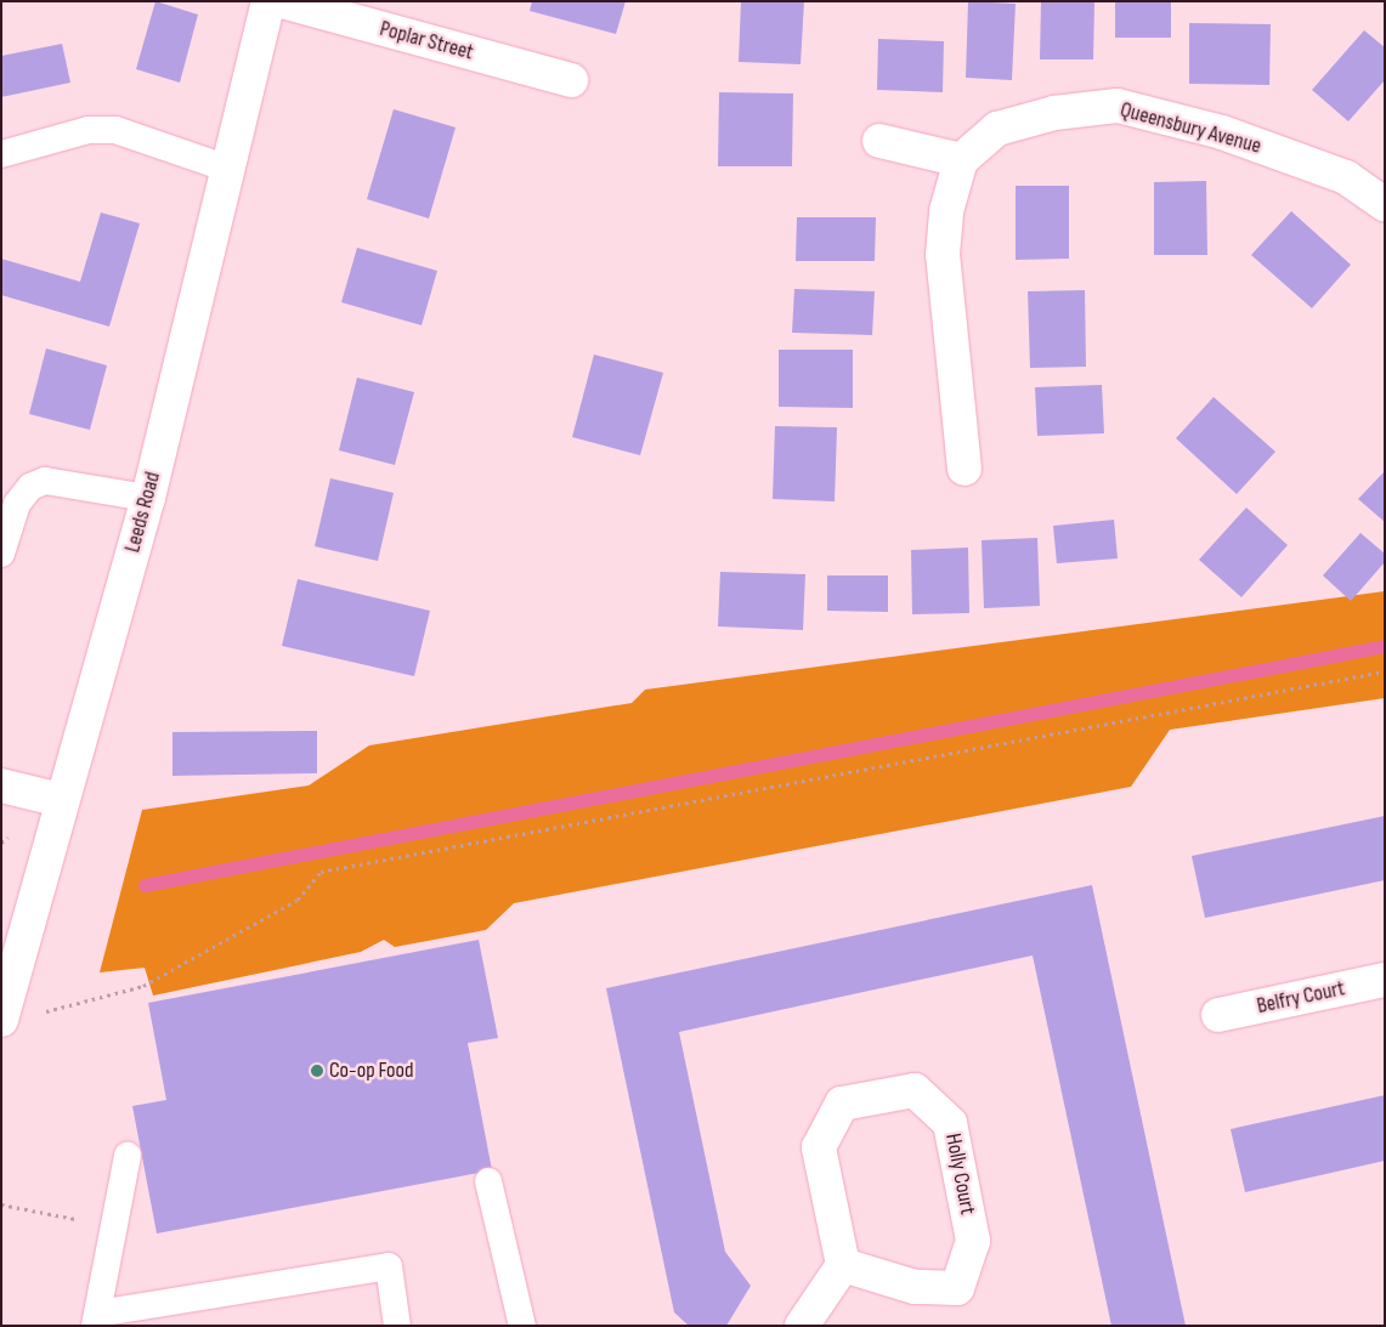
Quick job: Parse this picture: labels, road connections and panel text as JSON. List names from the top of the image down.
{
  "streets": {
    "street": [
      "Poplar Street",
      "Queensbury Avenue",
      "Leeds Road",
      "Belfry Court",
      "Holly Court"
    ]
  },
  "places": ["Co-op Food"]
}
